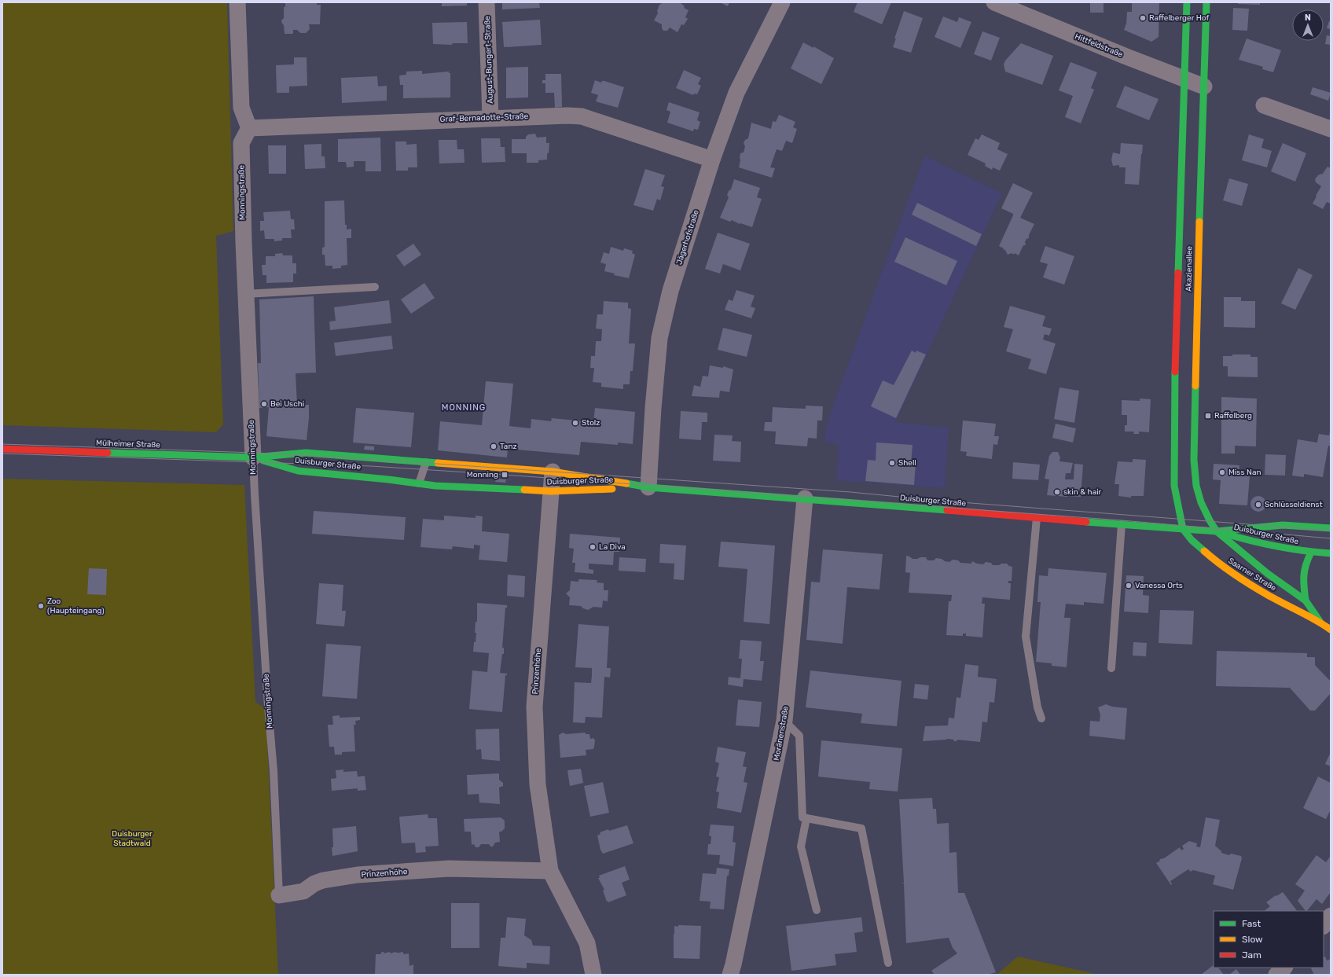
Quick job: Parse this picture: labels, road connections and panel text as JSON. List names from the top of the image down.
{
  "streets": {
    "main road": [
      "Akazienallee",
      "Mülheimer Straße",
      "Duisburger Straße",
      "Saarner Straße"
    ],
    "street": [
      "Hittfeldstraße",
      "August-Bungert-Straße",
      "Graf-Bernadotte-Straße",
      "Monningstraße",
      "Jägerhofstraße",
      "Prinzenhöhe",
      "Moränenstraße"
    ]
  },
  "crossings": [
    ["Hittfeldstraße", "Akazienallee"],
    ["August-Bungert-Straße", "Graf-Bernadotte-Straße"],
    ["Graf-Bernadotte-Straße", "Monningstraße"],
    ["Graf-Bernadotte-Straße", "Jägerhofstraße"],
    ["Monningstraße", "Mülheimer Straße"],
    ["Monningstraße", "Duisburger Straße"],
    ["Monningstraße", "Prinzenhöhe"],
    ["Jägerhofstraße", "Duisburger Straße"],
    ["Akazienallee", "Duisburger Straße"],
    ["Akazienallee", "Saarner Straße"],
    ["Mülheimer Straße", "Duisburger Straße"],
    ["Duisburger Straße", "Saarner Straße"],
    ["Duisburger Straße", "Prinzenhöhe"],
    ["Duisburger Straße", "Moränenstraße"]
  ],
  "districts": ["MONNING"],
  "parks": ["Duisburger Stadtwald"],
  "places": {
    "other": [
      "Raffelberger Hof",
      "Bei Uschi",
      "Stolz",
      "Tanz",
      "Shell",
      "Miss Nan",
      "skin & hair",
      "Schlüsseldienst",
      "La Diva",
      "Vanessa Orts",
      "Zoo (Haupteingang)"
    ],
    "transit": ["Raffelberg", "Monning"]
  },
  "legend": ["Fast", "Slow", "Jam"],
  "north": "top"
}
